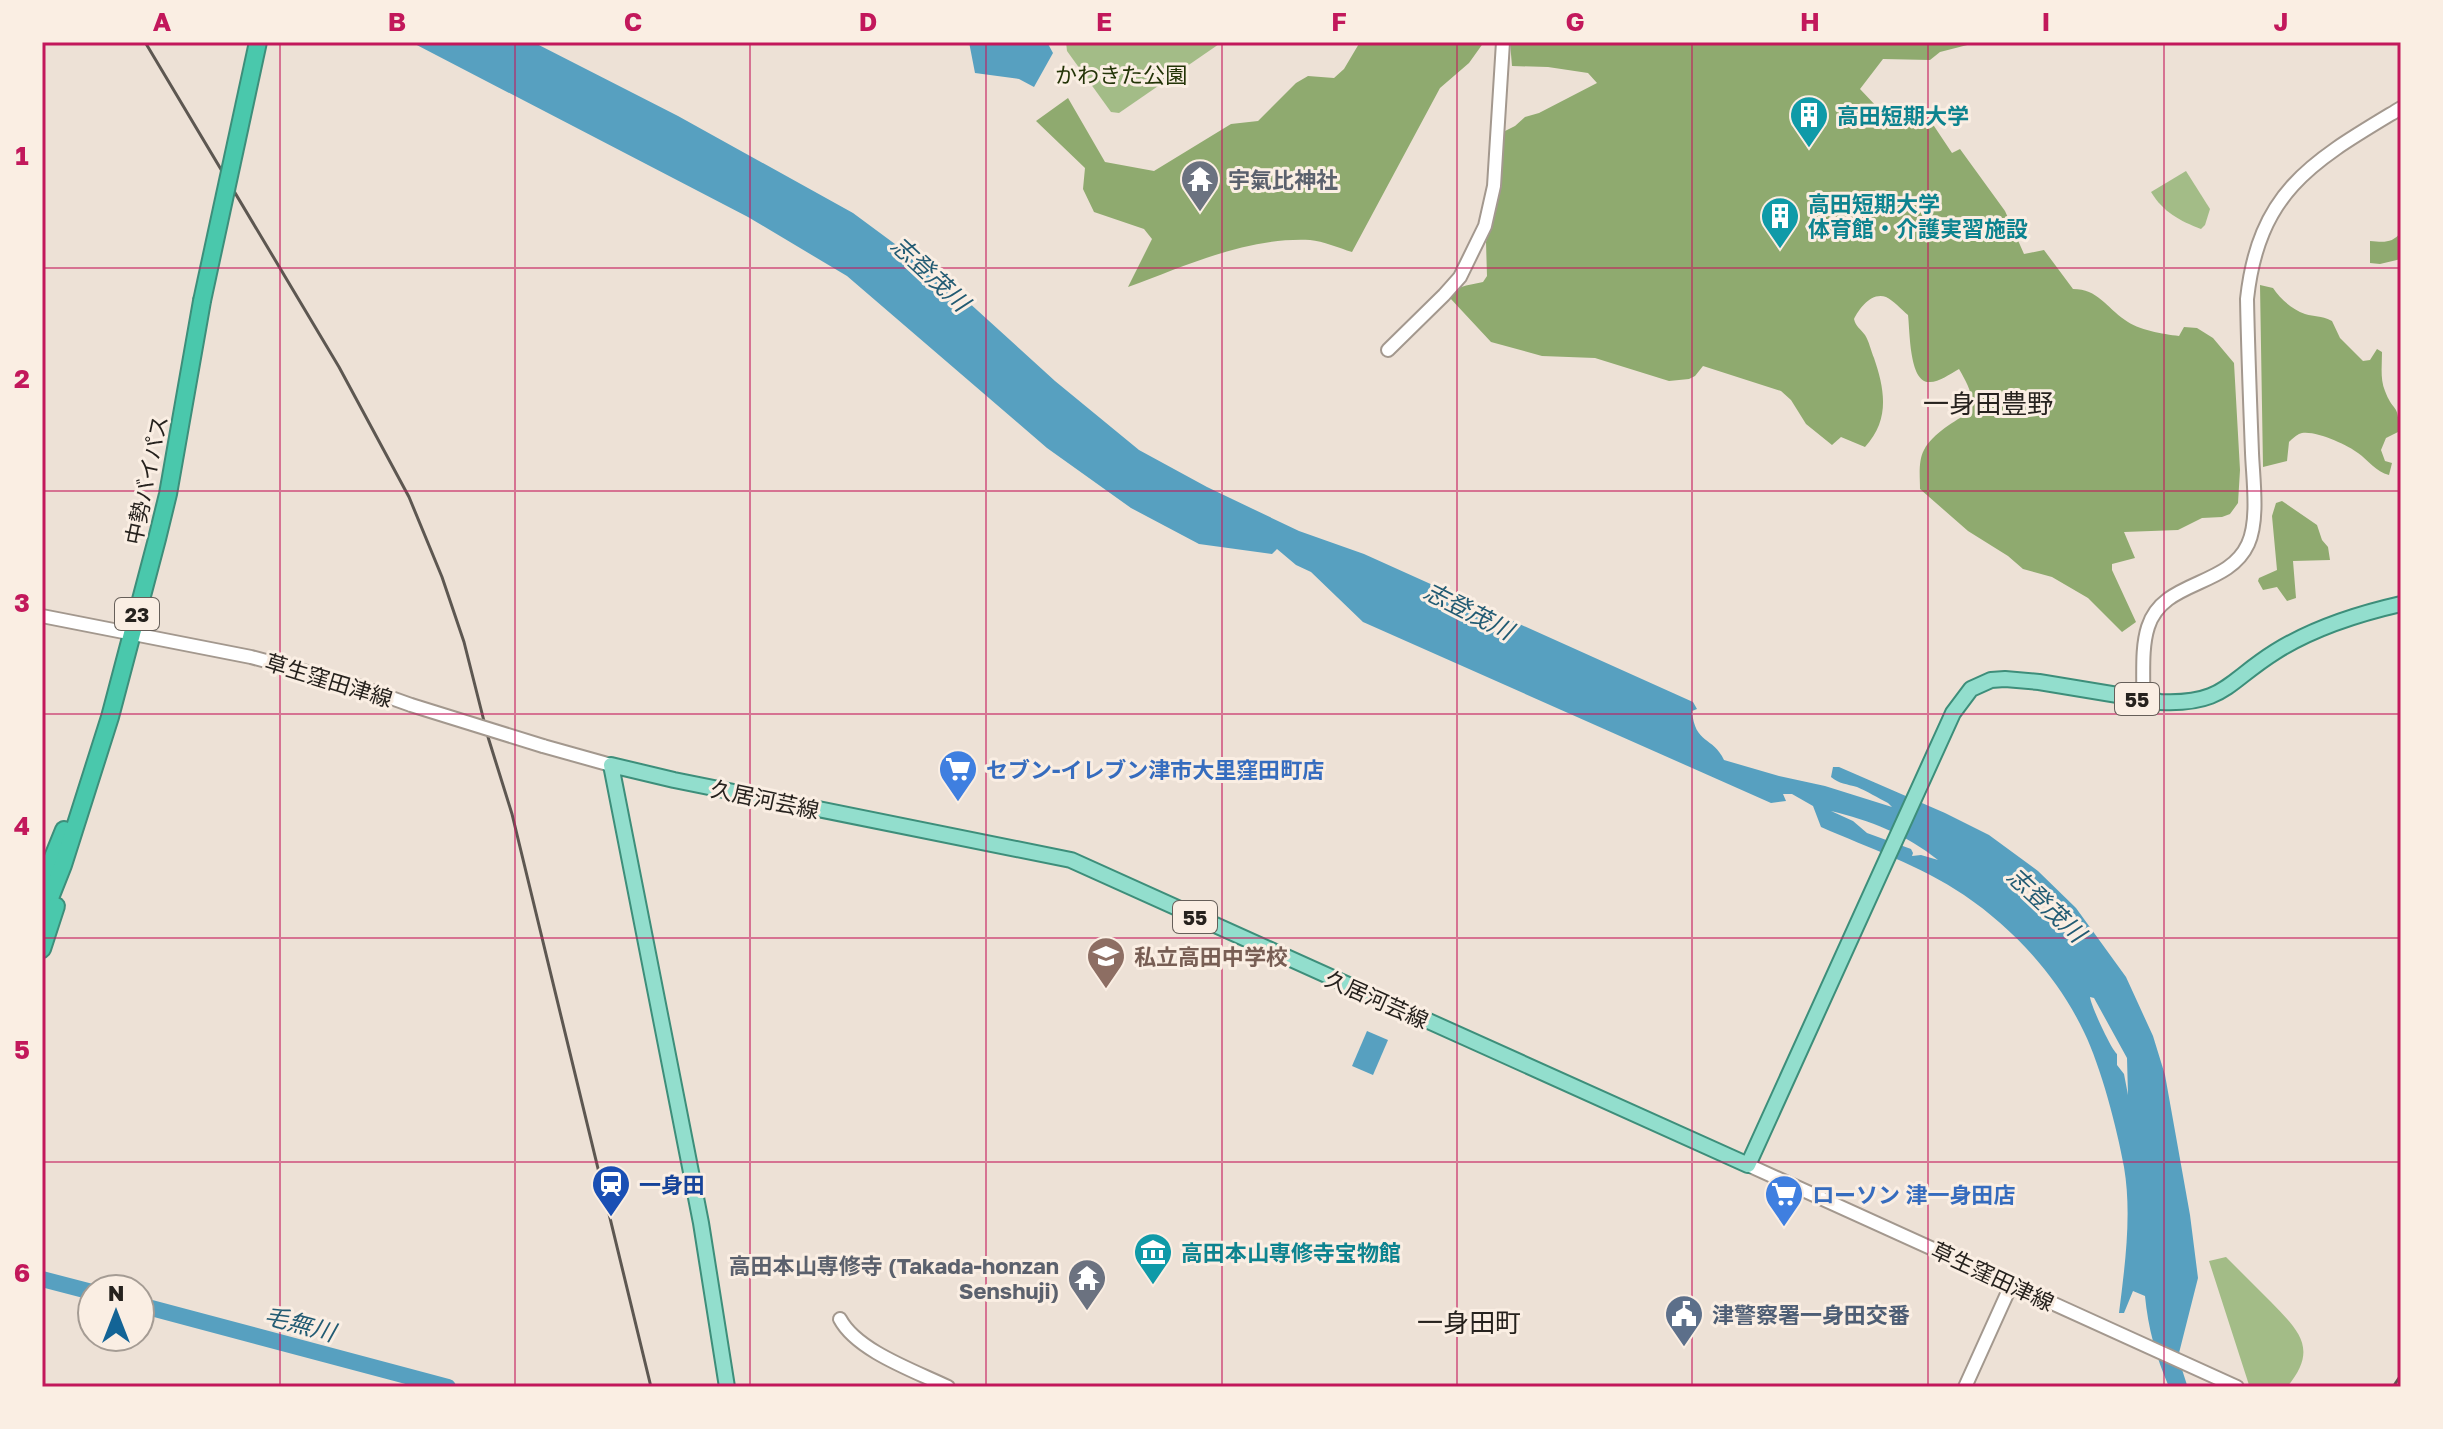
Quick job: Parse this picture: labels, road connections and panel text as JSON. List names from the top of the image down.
{
  "streets": {
    "highway": ["中勢バイパス", "23"],
    "main road": ["55", "久居河芸線"],
    "street": ["草生窪田津線"]
  },
  "crossings": [
    ["中勢バイパス", "草生窪田津線"],
    ["草生窪田津線", "55"],
    ["草生窪田津線", "久居河芸線"],
    ["55", "久居河芸線"]
  ],
  "districts": ["一身田豊野", "一身田町"],
  "water": ["志登茂川", "毛無川"],
  "parks": ["かわきた公園"],
  "places": {
    "building": ["高田短期大学", "高田短期大学 体育館・介護実習施設"],
    "temple": ["宇氣比神社", "高田本山専修寺 (Takada-honzan Senshuji)"],
    "supermarket": ["セブン-イレブン津市大里窪田町店", "ローソン 津一身田店"],
    "school or university": ["私立高田中学校"],
    "station": ["一身田"],
    "museum": ["高田本山専修寺宝物館"],
    "public building": ["津警察署一身田交番"]
  },
  "north": "top",
  "grid": {
    "columns": [
      "A",
      "B",
      "C",
      "D",
      "E",
      "F",
      "G",
      "H",
      "I",
      "J"
    ],
    "rows": [
      "1",
      "2",
      "3",
      "4",
      "5",
      "6"
    ]
  }
}
